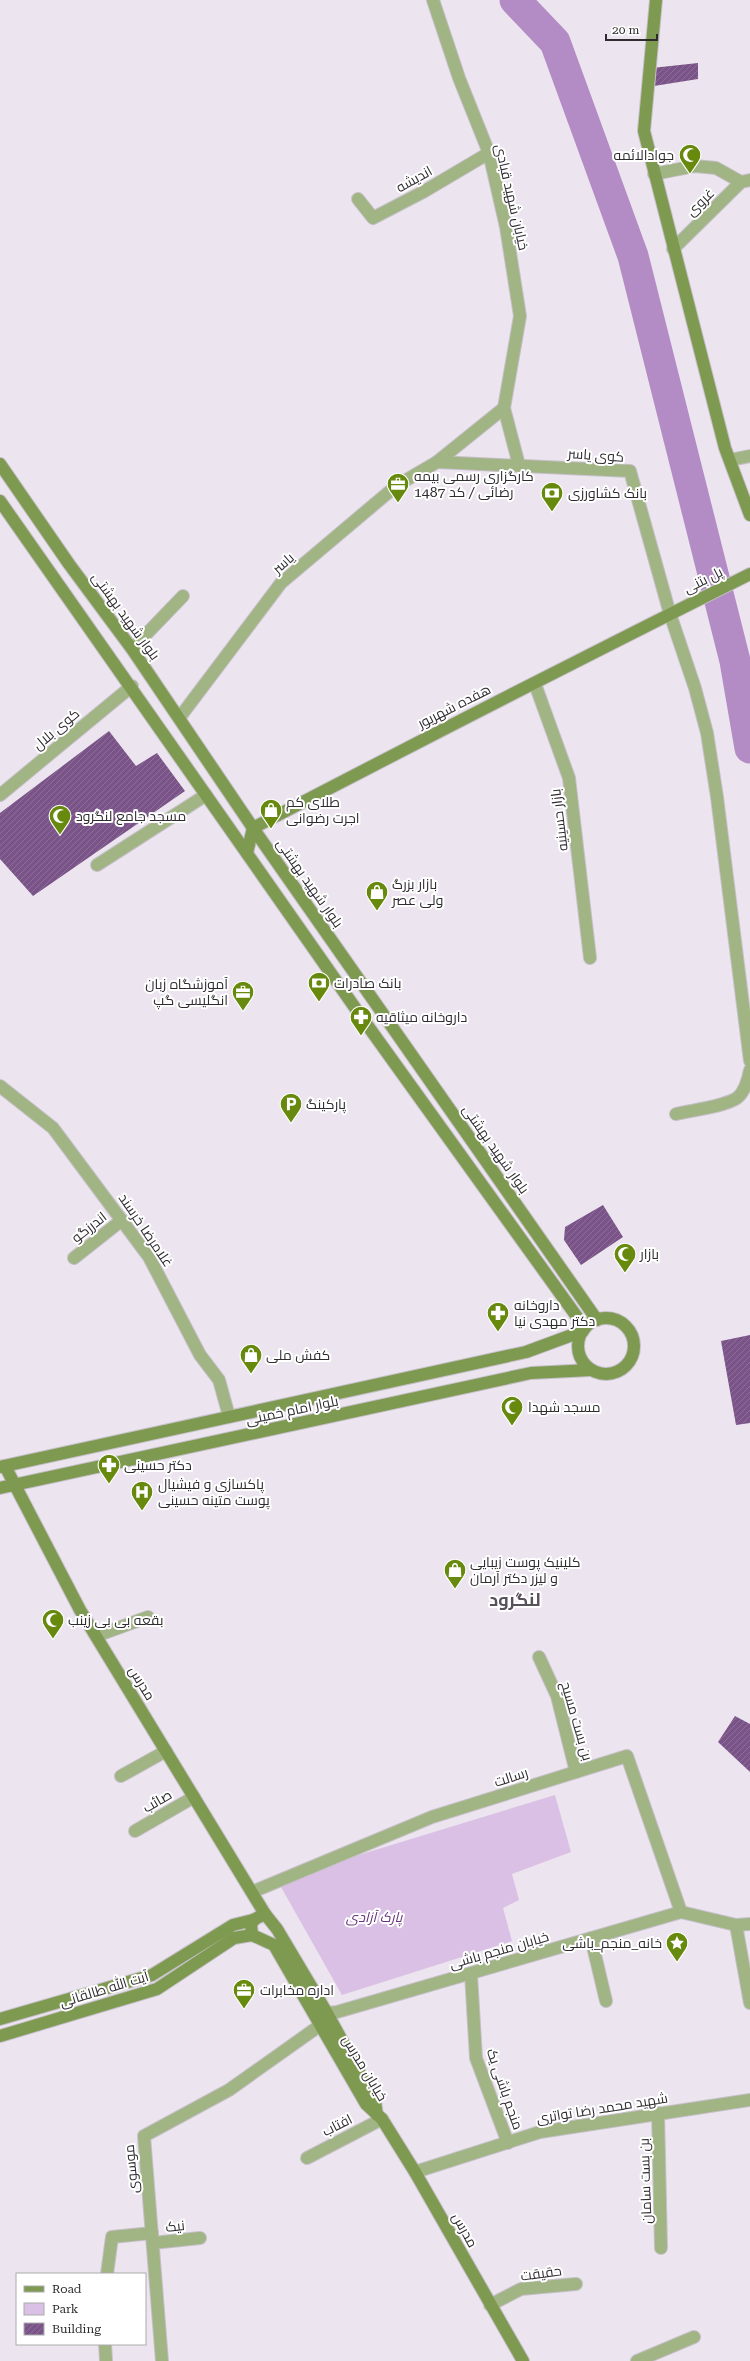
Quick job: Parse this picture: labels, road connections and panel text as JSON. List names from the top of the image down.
{
  "streets": {
    "main road": [
      "پل بتنی",
      "بلوار شهید بهشتی",
      "هفده شهریور",
      "بلوار امام خمینی",
      "مدرس",
      "آیت الله طالقانی",
      "خیابان مدرس"
    ],
    "street": [
      "اندیشه",
      "خیابان شهید قبادی",
      "غروی",
      "کوی یاسر",
      "یاسر",
      "کوی بلال",
      "بازار حسینیه",
      "اندرزگو",
      "غلامرضا خرسند",
      "بن بست مسیح",
      "رسالت",
      "صائب",
      "خیابان منجم باشی",
      "منجم باشی یک",
      "شهید محمد رضا تواتری",
      "افتاب",
      "موسوی",
      "بن بست سامان",
      "نیک",
      "حقیقت"
    ]
  },
  "crossings": [
    ["اندیشه", "خیابان شهید قبادی"],
    ["خیابان شهید قبادی", "یاسر"],
    ["کوی یاسر", "یاسر"],
    ["کوی یاسر", "پل بتنی"],
    ["کوی یاسر", "هفده شهریور"],
    ["یاسر", "بلوار شهید بهشتی"],
    ["پل بتنی", "هفده شهریور"],
    ["بلوار شهید بهشتی", "هفده شهریور"],
    ["بلوار شهید بهشتی", "بلوار امام خمینی"],
    ["هفده شهریور", "بازار حسینیه"],
    ["اندرزگو", "غلامرضا خرسند"],
    ["غلامرضا خرسند", "بلوار امام خمینی"],
    ["بلوار امام خمینی", "مدرس"],
    ["مدرس", "رسالت"],
    ["مدرس", "صائب"],
    ["مدرس", "خیابان مدرس"],
    ["مدرس", "شهید محمد رضا تواتری"],
    ["مدرس", "افتاب"],
    ["مدرس", "حقیقت"],
    ["بن بست مسیح", "رسالت"],
    ["رسالت", "خیابان منجم باشی"],
    ["رسالت", "خیابان مدرس"],
    ["خیابان منجم باشی", "خیابان مدرس"],
    ["خیابان منجم باشی", "منجم باشی یک"],
    ["آیت الله طالقانی", "خیابان مدرس"],
    ["خیابان مدرس", "افتاب"],
    ["خیابان مدرس", "موسوی"],
    ["منجم باشی یک", "شهید محمد رضا تواتری"],
    ["شهید محمد رضا تواتری", "بن بست سامان"],
    ["موسوی", "نیک"]
  ],
  "districts": ["لنگرود"],
  "parks": ["پارک آزادی"],
  "places": {
    "mosque": [
      "جوادالائمه",
      "مسجد جامع لنگرود",
      "بازار",
      "مسجد شهدا",
      "بقعه بی بی زینب"
    ],
    "office": ["کارگزاری رسمی بیمه رضائی / کد 1487", "آموزشگاه زبان انگلیسی گپ", "اداره مخابرات"],
    "bank": ["بانک کشاورزی", "بانک صادرات"],
    "shop": [
      "طلای کم اجرت رضوانی",
      "بازار بزرگ ولی عصر",
      "کفش ملی",
      "کلینیک پوست زیبایی و لیزر دکتر آرمان"
    ],
    "pharmacy": ["داروخانه میثاقیه", "داروخانه دکتر مهدی نیا", "دکتر حسینی"],
    "parking": ["پارکینگ"],
    "hospital": ["پاکسازی و فیشیال پوست متینه حسینی"],
    "place": ["خانه_منجم_باشی"]
  },
  "legend": ["Road", "Park", "Building"],
  "scale_bar": "20 m"
}
